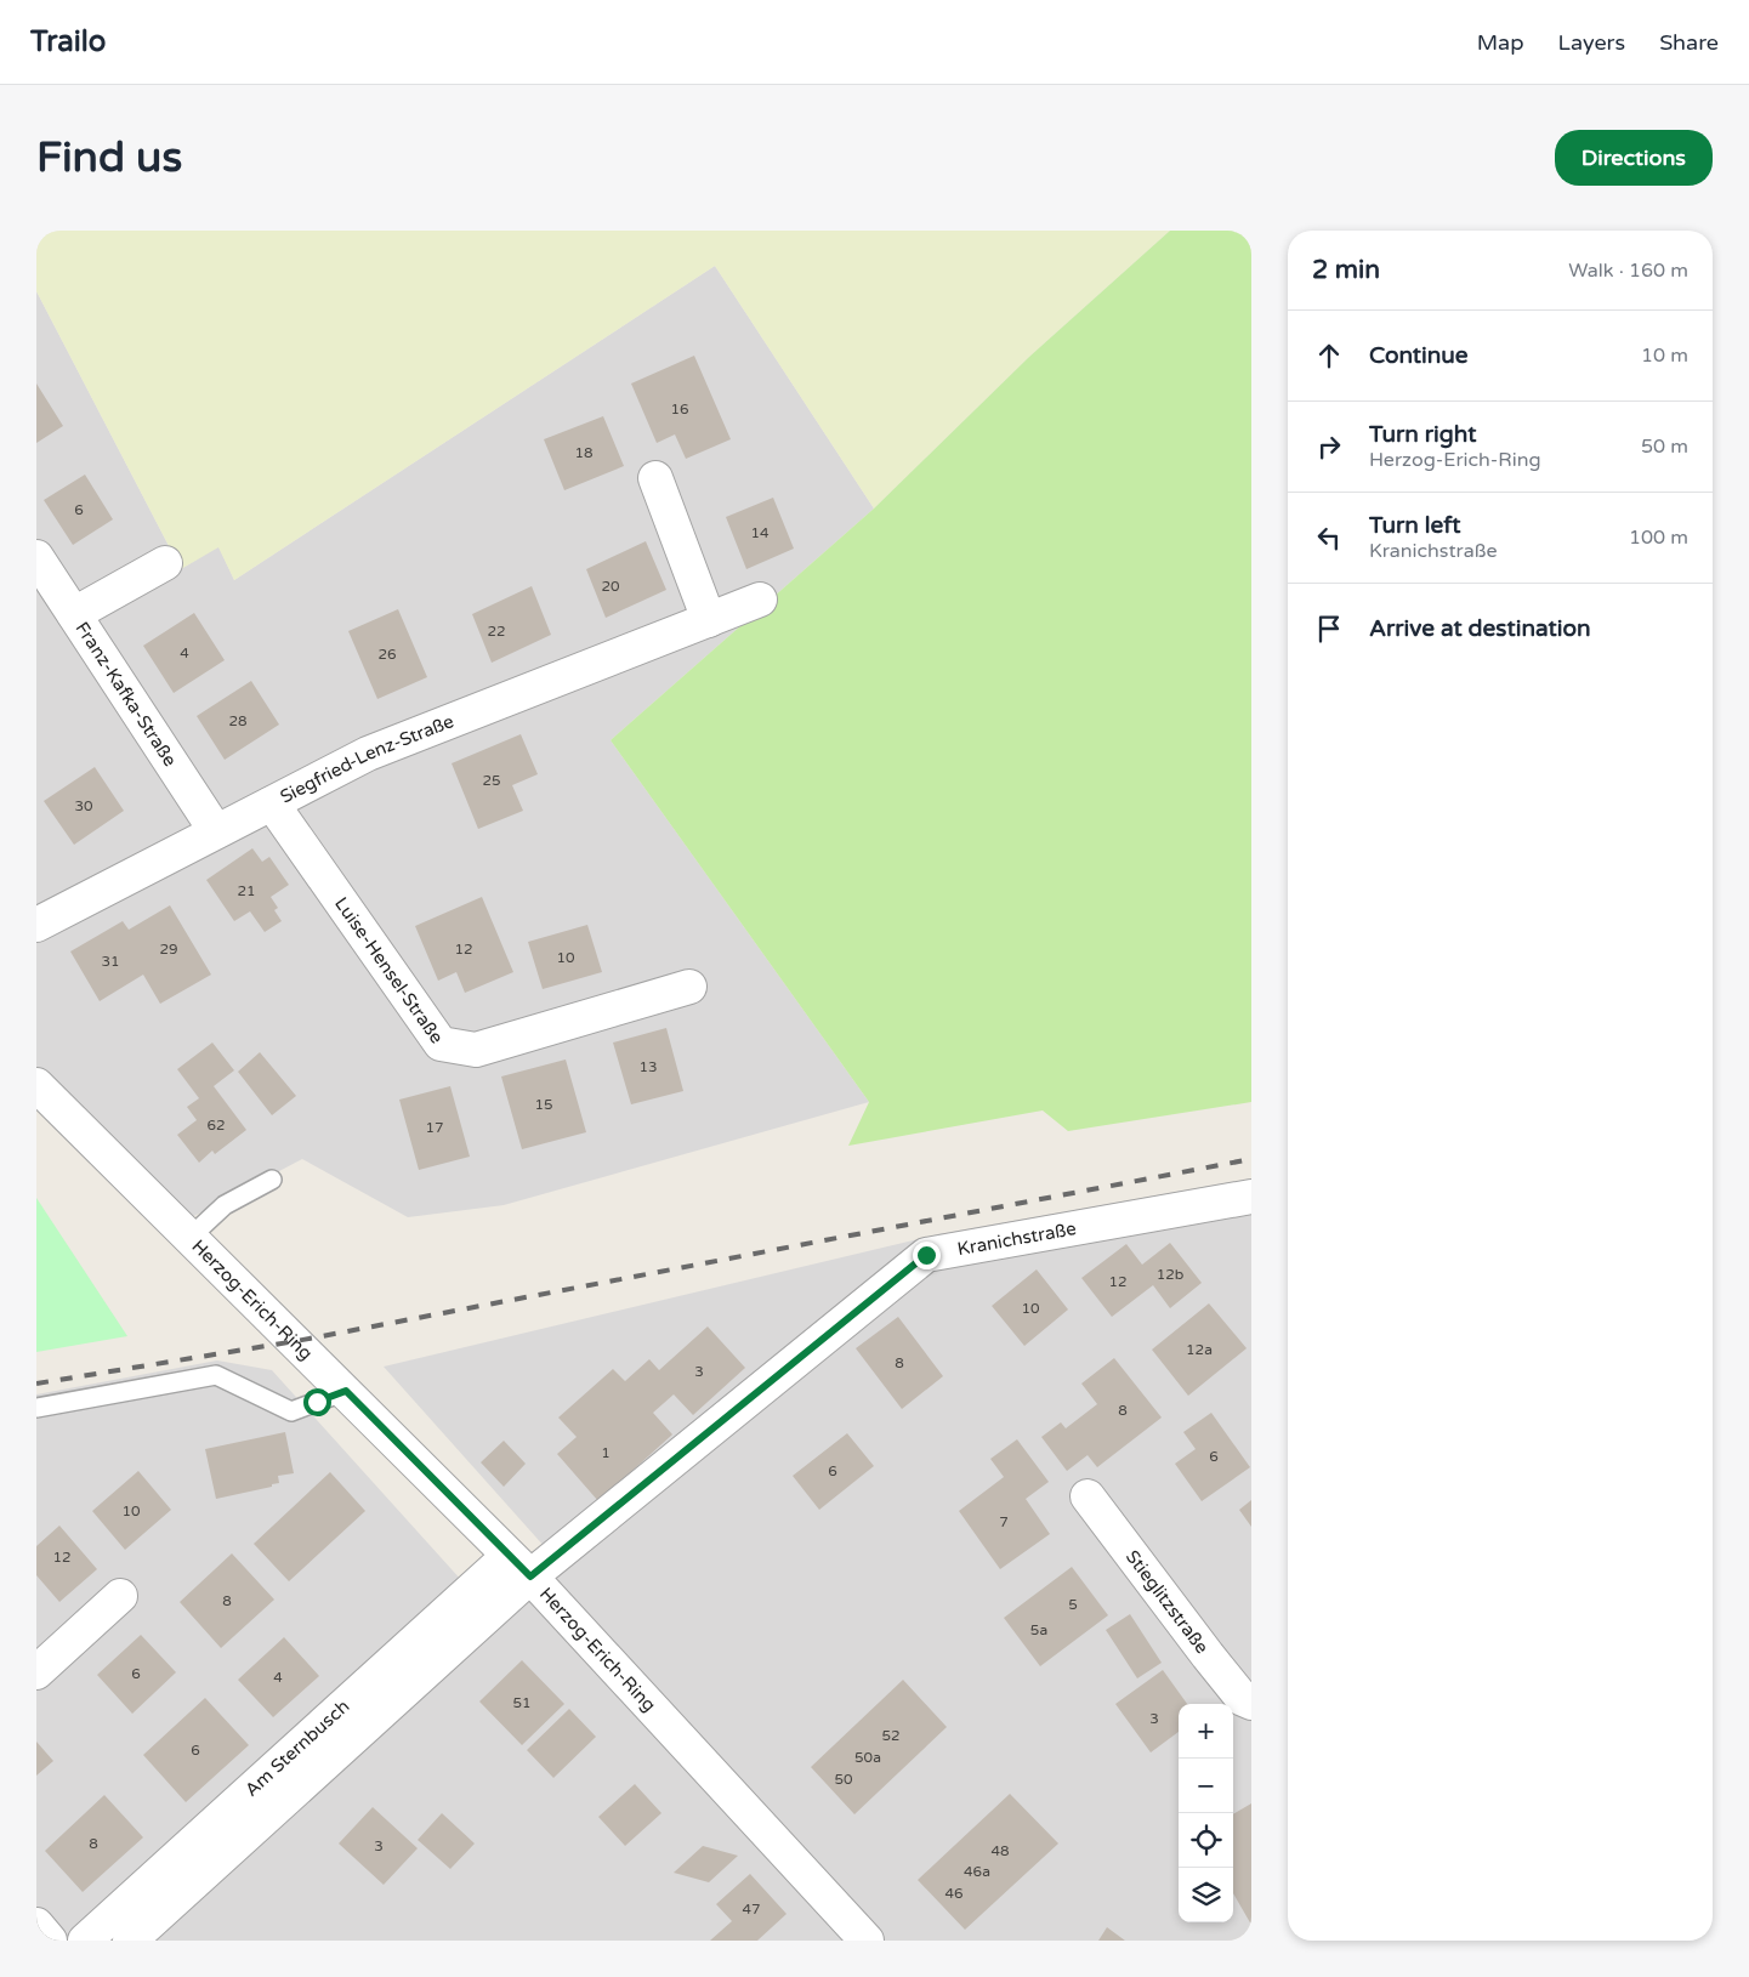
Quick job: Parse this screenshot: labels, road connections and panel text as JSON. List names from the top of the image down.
{
  "streets": {
    "street": [
      "Franz-Kafka-Straße",
      "Siegfried-Lenz-Straße",
      "Luise-Hensel-Straße",
      "Kranichstraße",
      "Herzog-Erich-Ring",
      "Stieglitzstraße",
      "Am Sternbusch"
    ]
  },
  "crossings": [
    ["Franz-Kafka-Straße", "Siegfried-Lenz-Straße"],
    ["Siegfried-Lenz-Straße", "Luise-Hensel-Straße"],
    ["Kranichstraße", "Herzog-Erich-Ring"],
    ["Kranichstraße", "Am Sternbusch"],
    ["Herzog-Erich-Ring", "Am Sternbusch"]
  ],
  "house_numbers": [
    "16",
    "18",
    "6",
    "14",
    "20",
    "22",
    "4",
    "26",
    "28",
    "25",
    "30",
    "21",
    "29",
    "12",
    "10",
    "31",
    "13",
    "15",
    "62",
    "17",
    "12b",
    "12",
    "10",
    "12a",
    "8",
    "3",
    "8",
    "1",
    "6",
    "6",
    "10",
    "7",
    "12",
    "8",
    "5",
    "5a",
    "6",
    "4",
    "51",
    "3",
    "52",
    "6",
    "50a",
    "50",
    "8",
    "3",
    "48",
    "46a",
    "46",
    "47"
  ],
  "page": {
    "header": "Trailo",
    "nav": ["Map", "Layers", "Share"],
    "buttons": "Directions",
    "title": "Find us",
    "heading": ["2 min", "Walk · 160 m"],
    "list": [
      ["Continue", "10 m"],
      ["Turn right", "Herzog-Erich-Ring", "50 m"],
      ["Turn left", "Kranichstraße", "100 m"],
      "Arrive at destination"
    ],
    "map_buttons": ["+", "−"]
  }
}
